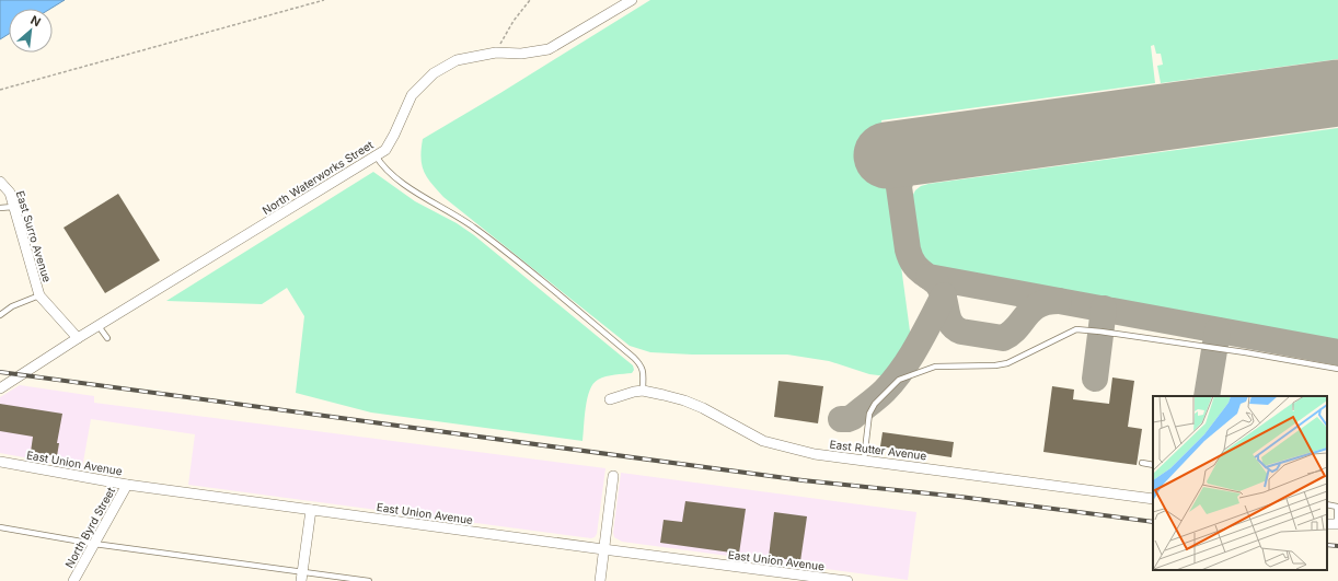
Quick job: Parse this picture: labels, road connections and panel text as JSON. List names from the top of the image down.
{
  "streets": {
    "street": [
      "North Waterworks Street",
      "East Surro Avenue",
      "East Rutter Avenue",
      "East Union Avenue",
      "North Byrd Street"
    ]
  },
  "crossings": [
    ["North Waterworks Street", "East Surro Avenue"],
    ["East Union Avenue", "North Byrd Street"]
  ],
  "north": "top right"
}
